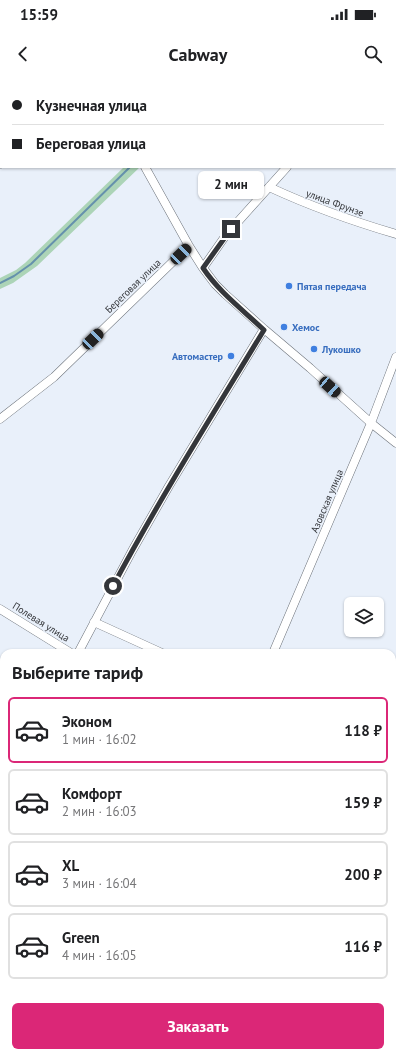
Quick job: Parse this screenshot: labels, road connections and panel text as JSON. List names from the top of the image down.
{
  "streets": {
    "street": [
      "улица Фрунзе",
      "Береговая улица",
      "Азовская улица",
      "Полевая улица"
    ]
  },
  "places": [
    "Пятая передача",
    "Хемос",
    "Лукошко",
    "Автомастер"
  ],
  "page": {
    "status": "15:59",
    "header": "Cabway",
    "banner": ["Кузнечная улица", "Береговая улица"],
    "bubble": "2 мин",
    "heading": "Выберите тариф",
    "list": [
      {
        "name": "Эконом",
        "note": "1 мин · 16:02",
        "value": "118 ₽"
      },
      {
        "name": "Комфорт",
        "note": "2 мин · 16:03",
        "value": "159 ₽"
      },
      {
        "name": "XL",
        "note": "3 мин · 16:04",
        "value": "200 ₽"
      },
      {
        "name": "Green",
        "note": "4 мин · 16:05",
        "value": "116 ₽"
      }
    ],
    "buttons": "Заказать"
  }
}
